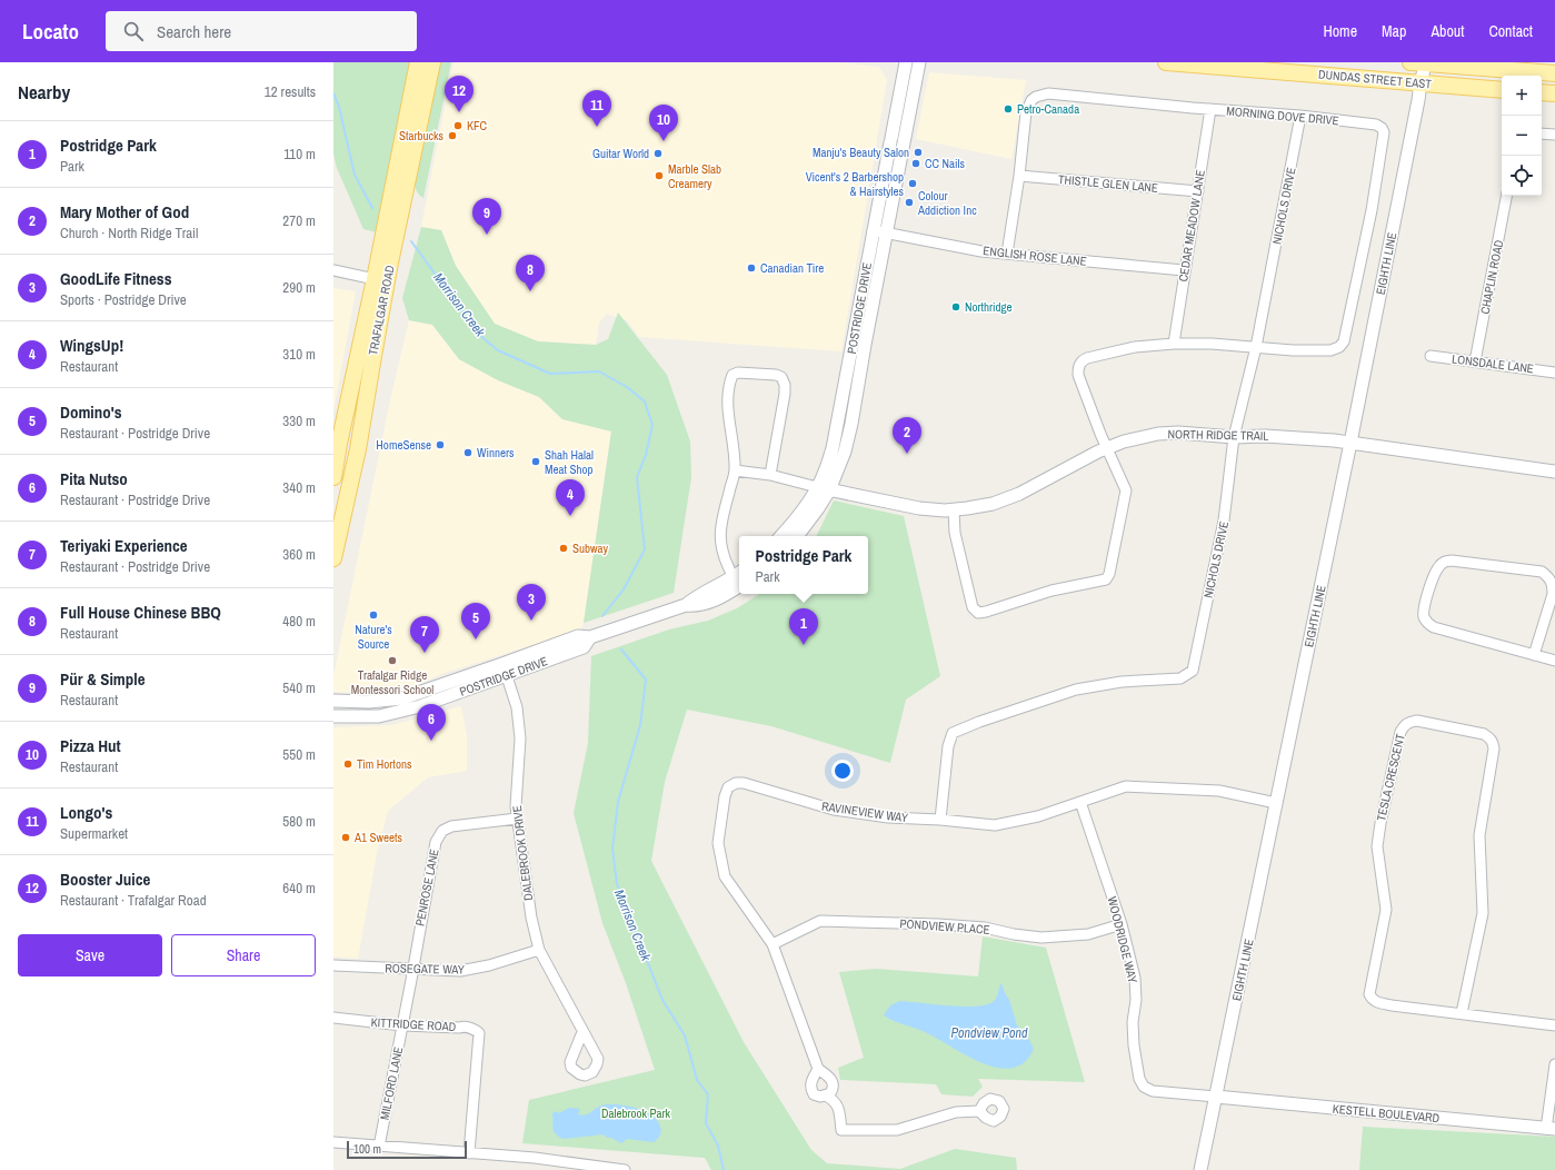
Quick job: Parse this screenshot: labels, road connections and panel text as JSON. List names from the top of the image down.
{
  "streets": {
    "main road": ["DUNDAS STREET EAST", "TRAFALGAR ROAD"],
    "street": [
      "MORNING DOVE DRIVE",
      "THISTLE GLEN LANE",
      "NICHOLS DRIVE",
      "CEDAR MEADOW LANE",
      "ENGLISH ROSE LANE",
      "EIGHTH LINE",
      "CHAPLIN ROAD",
      "POSTRIDGE DRIVE",
      "LONSDALE LANE",
      "NORTH RIDGE TRAIL",
      "TESLA CRESCENT",
      "RAVINEVIEW WAY",
      "DALEBROOK DRIVE",
      "PENROSE LANE",
      "PONDVIEW PLACE",
      "WOODRIDGE WAY",
      "ROSEGATE WAY",
      "KITTRIDGE ROAD",
      "MILFORD LANE",
      "KESTELL BOULEVARD"
    ]
  },
  "crossings": [
    ["DUNDAS STREET EAST", "EIGHTH LINE"],
    ["MORNING DOVE DRIVE", "THISTLE GLEN LANE"],
    ["MORNING DOVE DRIVE", "NICHOLS DRIVE"],
    ["MORNING DOVE DRIVE", "CEDAR MEADOW LANE"],
    ["MORNING DOVE DRIVE", "ENGLISH ROSE LANE"],
    ["THISTLE GLEN LANE", "CEDAR MEADOW LANE"],
    ["NICHOLS DRIVE", "NORTH RIDGE TRAIL"],
    ["NICHOLS DRIVE", "RAVINEVIEW WAY"],
    ["CEDAR MEADOW LANE", "ENGLISH ROSE LANE"],
    ["ENGLISH ROSE LANE", "POSTRIDGE DRIVE"],
    ["EIGHTH LINE", "NORTH RIDGE TRAIL"],
    ["EIGHTH LINE", "RAVINEVIEW WAY"],
    ["EIGHTH LINE", "WOODRIDGE WAY"],
    ["EIGHTH LINE", "KESTELL BOULEVARD"],
    ["CHAPLIN ROAD", "LONSDALE LANE"],
    ["POSTRIDGE DRIVE", "NORTH RIDGE TRAIL"],
    ["POSTRIDGE DRIVE", "DALEBROOK DRIVE"],
    ["RAVINEVIEW WAY", "PONDVIEW PLACE"],
    ["RAVINEVIEW WAY", "WOODRIDGE WAY"],
    ["DALEBROOK DRIVE", "PENROSE LANE"],
    ["DALEBROOK DRIVE", "ROSEGATE WAY"],
    ["PENROSE LANE", "ROSEGATE WAY"],
    ["PENROSE LANE", "MILFORD LANE"],
    ["PONDVIEW PLACE", "WOODRIDGE WAY"],
    ["WOODRIDGE WAY", "KESTELL BOULEVARD"],
    ["ROSEGATE WAY", "MILFORD LANE"],
    ["KITTRIDGE ROAD", "MILFORD LANE"]
  ],
  "water": ["Morrison Creek", "Pondview Pond"],
  "parks": ["Dalebrook Park"],
  "places": [
    "Petro-Canada",
    "KFC",
    "Starbucks",
    "Manju's Beauty Salon",
    "Guitar World",
    "CC Nails",
    "Marble Slab Creamery",
    "Vicent's 2 Barbershop & Hairstyles",
    "Colour Addiction Inc",
    "Canadian Tire",
    "Northridge",
    "HomeSense",
    "Winners",
    "Shah Halal Meat Shop",
    "Subway",
    "Nature's Source",
    "Trafalgar Ridge Montessori School",
    "Tim Hortons",
    "A1 Sweets"
  ],
  "scale_bar": "100 m",
  "page": {
    "header": "Locato",
    "search": "Search here",
    "nav": [
      "Home",
      "Map",
      "About",
      "Contact"
    ],
    "heading": ["Nearby", "12 results"],
    "map_buttons": ["+", "−"],
    "pins": [
      "12",
      "11",
      "10",
      "9",
      "8",
      "2",
      "4",
      "3",
      "5",
      "1",
      "7",
      "6"
    ],
    "list": [
      {
        "mark": "1",
        "name": "Postridge Park",
        "note": "Park",
        "value": "110 m"
      },
      {
        "mark": "2",
        "name": "Mary Mother of God",
        "note": "Church · North Ridge Trail",
        "value": "270 m"
      },
      {
        "mark": "3",
        "name": "GoodLife Fitness",
        "note": "Sports · Postridge Drive",
        "value": "290 m"
      },
      {
        "mark": "4",
        "name": "WingsUp!",
        "note": "Restaurant",
        "value": "310 m"
      },
      {
        "mark": "5",
        "name": "Domino's",
        "note": "Restaurant · Postridge Drive",
        "value": "330 m"
      },
      {
        "mark": "6",
        "name": "Pita Nutso",
        "note": "Restaurant · Postridge Drive",
        "value": "340 m"
      },
      {
        "mark": "7",
        "name": "Teriyaki Experience",
        "note": "Restaurant · Postridge Drive",
        "value": "360 m"
      },
      {
        "mark": "8",
        "name": "Full House Chinese BBQ",
        "note": "Restaurant",
        "value": "480 m"
      },
      {
        "mark": "9",
        "name": "Pür & Simple",
        "note": "Restaurant",
        "value": "540 m"
      },
      {
        "mark": "10",
        "name": "Pizza Hut",
        "note": "Restaurant",
        "value": "550 m"
      },
      {
        "mark": "11",
        "name": "Longo's",
        "note": "Supermarket",
        "value": "580 m"
      },
      {
        "mark": "12",
        "name": "Booster Juice",
        "note": "Restaurant · Trafalgar Road",
        "value": "640 m"
      }
    ],
    "popup": ["Postridge Park", "Park"],
    "buttons": ["Save", "Share"],
    "scale": "100 m"
  }
}
